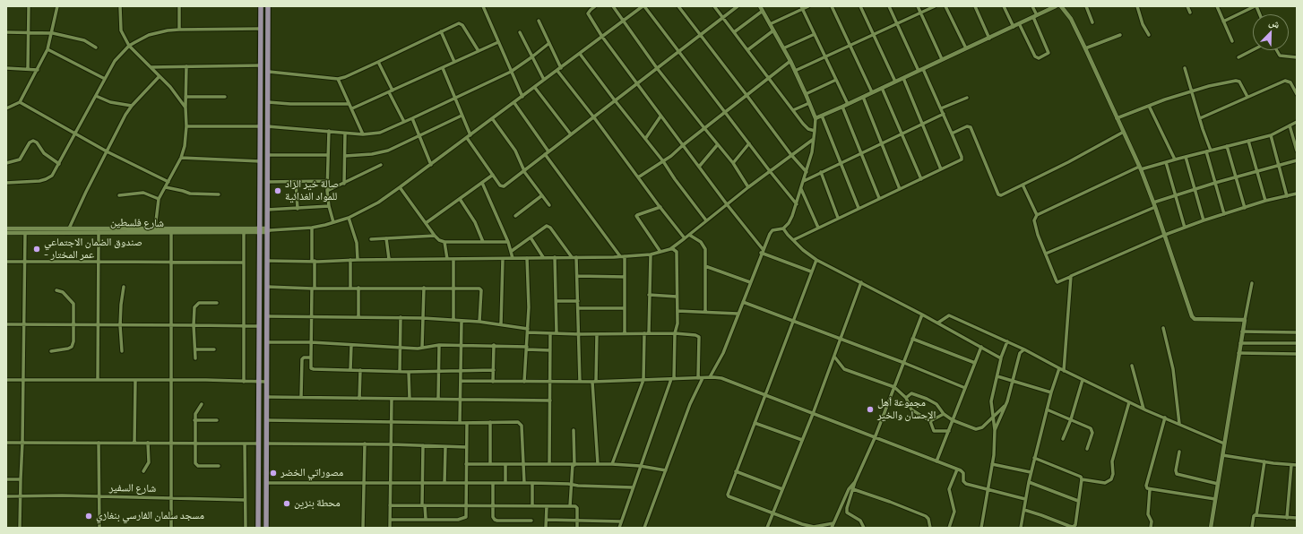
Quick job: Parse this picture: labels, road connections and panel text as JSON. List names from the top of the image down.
{
  "streets": {
    "street": ["شارع فلسطين", "شارع السفير"]
  },
  "places": [
    "صالة خير الزاد للمواد الغذائية",
    "صندوق الضمان الاجتماعي - عمر المختار",
    "مجموعة أهل الإحسان والخير",
    "مصوراتي الخضر",
    "محطة بنزين",
    "مسجد سلمان الفارسي بنغازي"
  ],
  "north": "top right"
}
